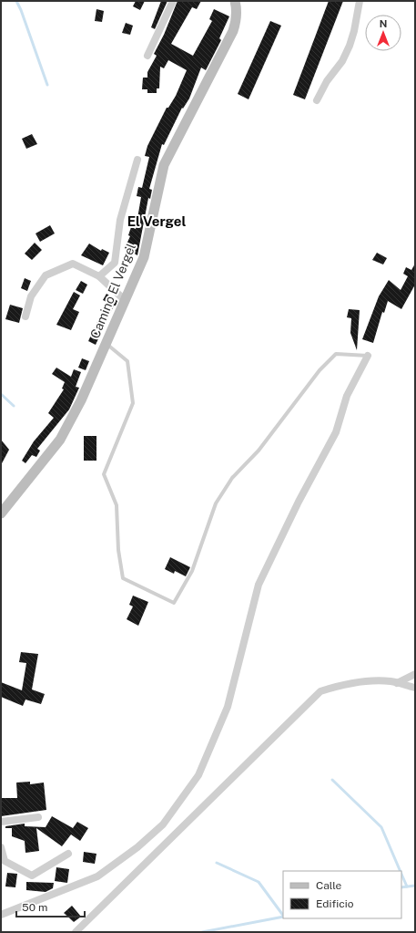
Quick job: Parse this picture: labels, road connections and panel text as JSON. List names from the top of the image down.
{
  "streets": {
    "street": ["Camino El Vergel"]
  },
  "districts": ["El Vergel"],
  "legend": ["Calle", "Edificio"],
  "scale_bar": "50 m",
  "north": "top"
}
